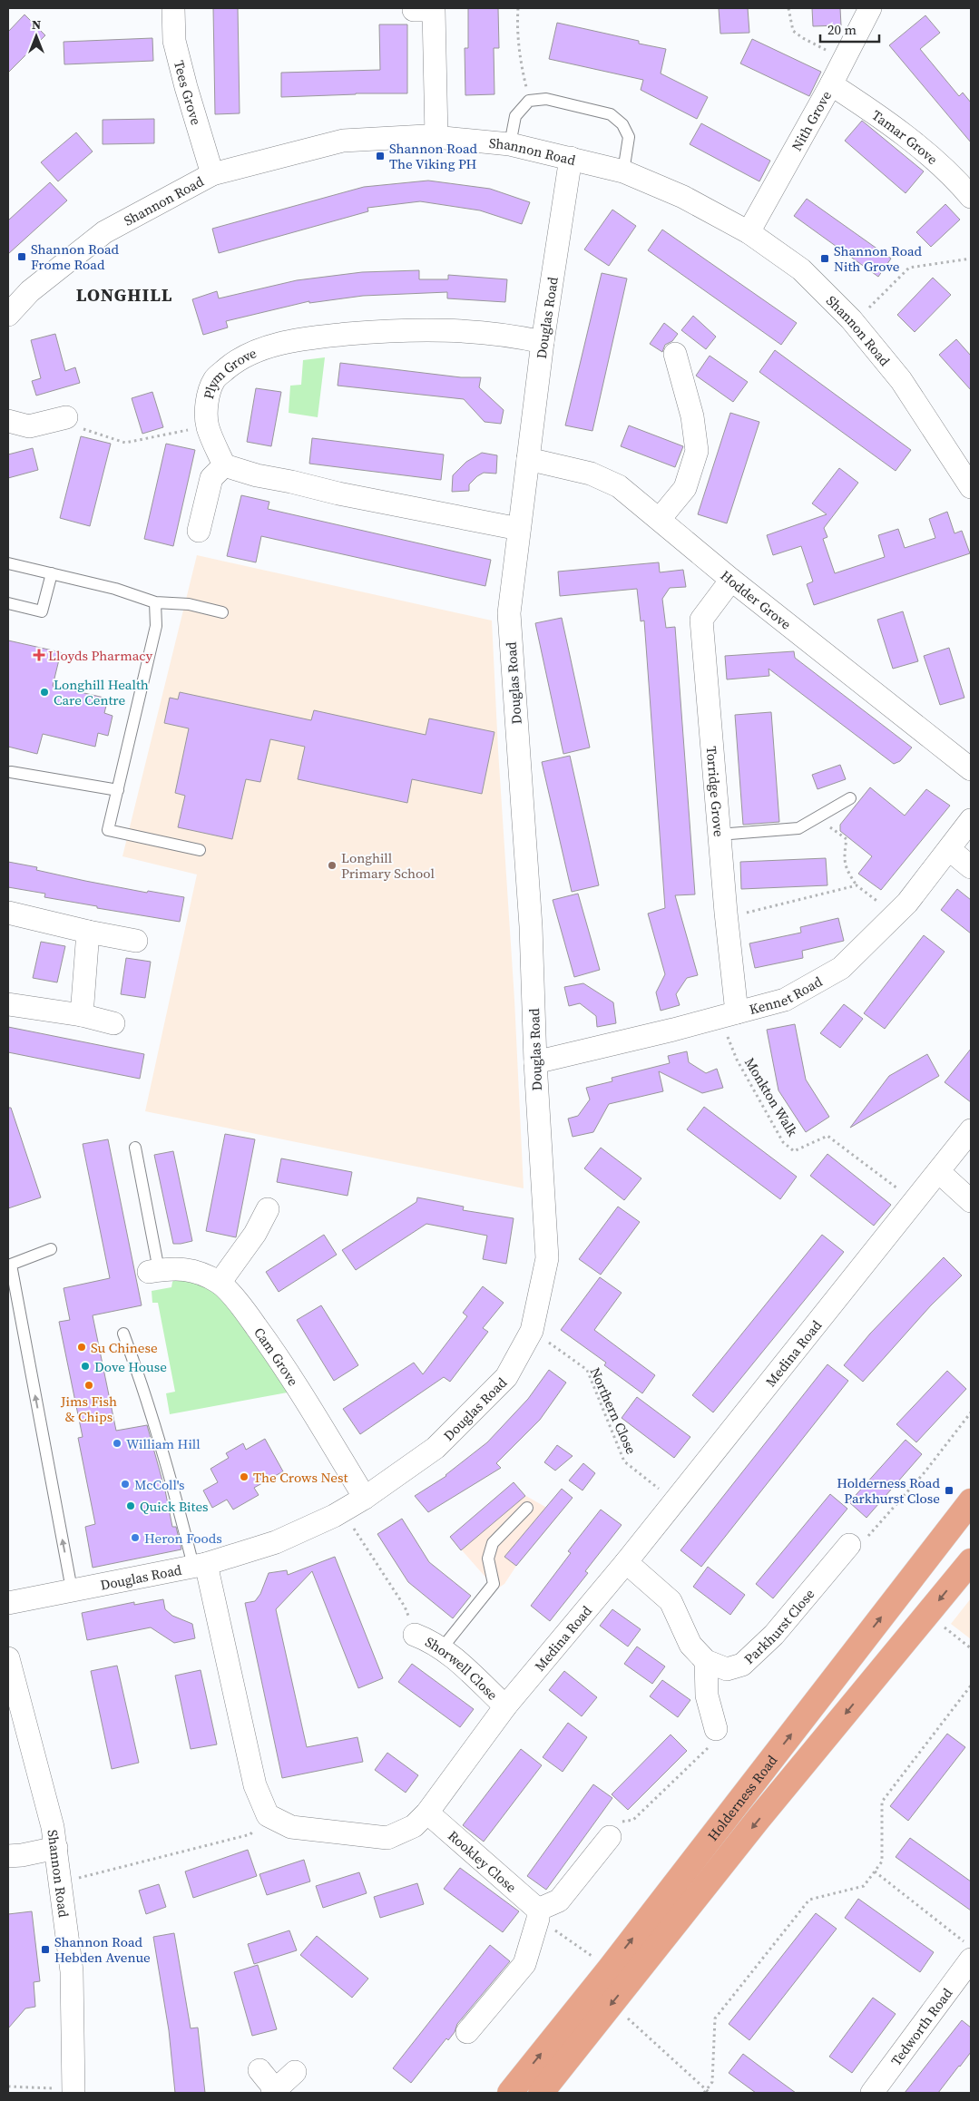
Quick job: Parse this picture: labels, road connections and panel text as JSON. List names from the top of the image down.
{
  "streets": {
    "highway": ["Holderness Road"],
    "street": [
      "Tees Grove",
      "Nith Grove",
      "Tamar Grove",
      "Shannon Road",
      "Douglas Road",
      "Plym Grove",
      "Hodder Grove",
      "Torridge Grove",
      "Kennet Road",
      "Medina Road",
      "Cam Grove",
      "Parkhurst Close",
      "Shorwell Close",
      "Rookley Close",
      "Tedworth Road"
    ],
    "path": ["Monkton Walk", "Northern Close"]
  },
  "crossings": [
    ["Tees Grove", "Shannon Road"],
    ["Nith Grove", "Tamar Grove"],
    ["Nith Grove", "Shannon Road"],
    ["Shannon Road", "Douglas Road"],
    ["Douglas Road", "Plym Grove"],
    ["Douglas Road", "Hodder Grove"],
    ["Douglas Road", "Kennet Road"],
    ["Douglas Road", "Cam Grove"],
    ["Douglas Road", "Northern Close"],
    ["Hodder Grove", "Torridge Grove"],
    ["Torridge Grove", "Kennet Road"],
    ["Torridge Grove", "Monkton Walk"],
    ["Kennet Road", "Monkton Walk"],
    ["Monkton Walk", "Medina Road"],
    ["Medina Road", "Northern Close"],
    ["Medina Road", "Parkhurst Close"],
    ["Medina Road", "Shorwell Close"],
    ["Medina Road", "Rookley Close"]
  ],
  "districts": ["LONGHILL"],
  "places": {
    "transit": [
      "Shannon Road The Viking PH",
      "Shannon Road Frome Road",
      "Shannon Road Nith Grove",
      "Holderness Road Parkhurst Close",
      "Shannon Road Hebden Avenue"
    ],
    "health": ["Lloyds Pharmacy"],
    "other": [
      "Longhill Health Care Centre",
      "Longhill Primary School",
      "Su Chinese",
      "Dove House",
      "Jims Fish & Chips",
      "William Hill",
      "The Crows Nest",
      "McColl's",
      "Quick Bites",
      "Heron Foods"
    ]
  },
  "scale_bar": "20 m",
  "north": "top"
}
